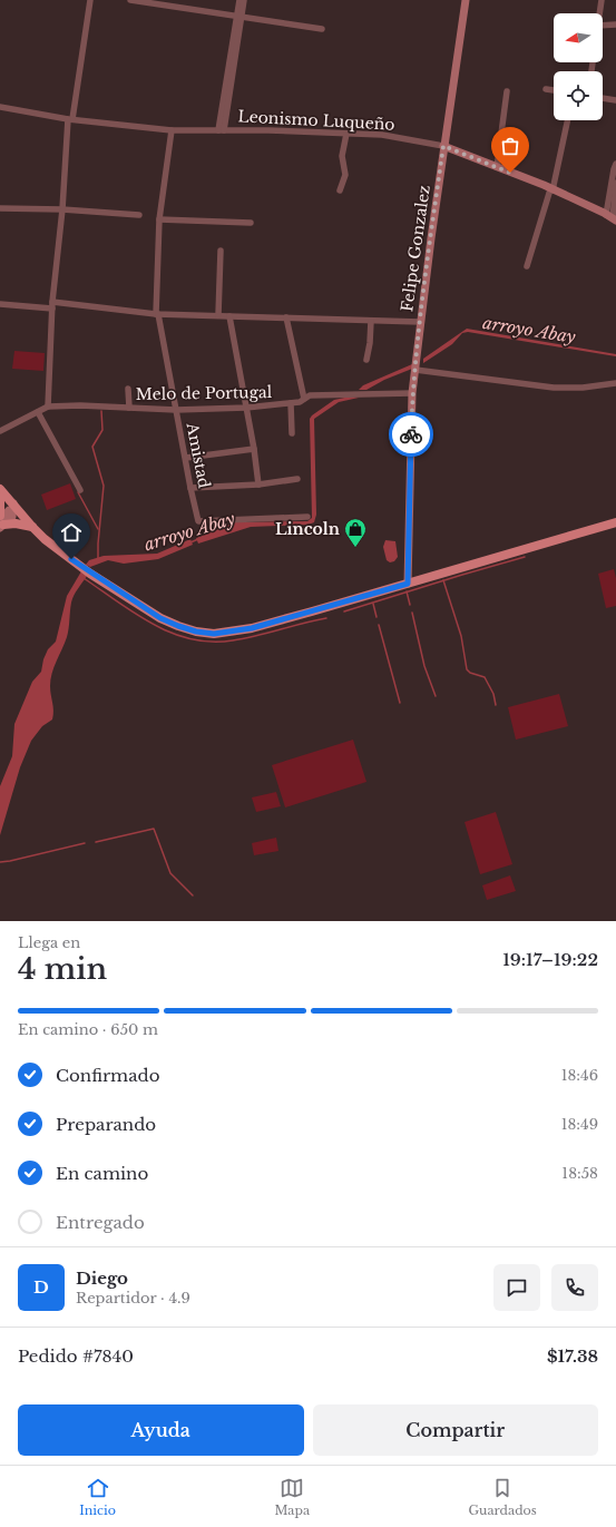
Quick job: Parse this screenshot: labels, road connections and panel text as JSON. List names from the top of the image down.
{
  "streets": {
    "street": [
      "Leonismo Luqueño",
      "Felipe Gonzalez",
      "Melo de Portugal",
      "Amistad"
    ]
  },
  "crossings": [
    ["Leonismo Luqueño", "Felipe Gonzalez"],
    ["Leonismo Luqueño", "Amistad"],
    ["Felipe Gonzalez", "Melo de Portugal"],
    ["Melo de Portugal", "Amistad"]
  ],
  "water": ["arroyo Abay"],
  "places": {
    "shop": ["Lincoln"]
  },
  "north": "left",
  "page": {
    "heading": ["4 min", "Llega en", "19:17–19:22"],
    "panel": [
      "Diego",
      "Repartidor · 4.9",
      "Pedido #7840",
      "$17.38"
    ],
    "bar": "En camino · 650 m",
    "list": [
      ["Confirmado", "18:46"],
      ["Preparando", "18:49"],
      ["En camino", "18:58"],
      "Entregado"
    ],
    "round": "D",
    "buttons": ["Ayuda", "Compartir"],
    "tabs": ["Inicio", "Mapa", "Guardados"]
  }
}
